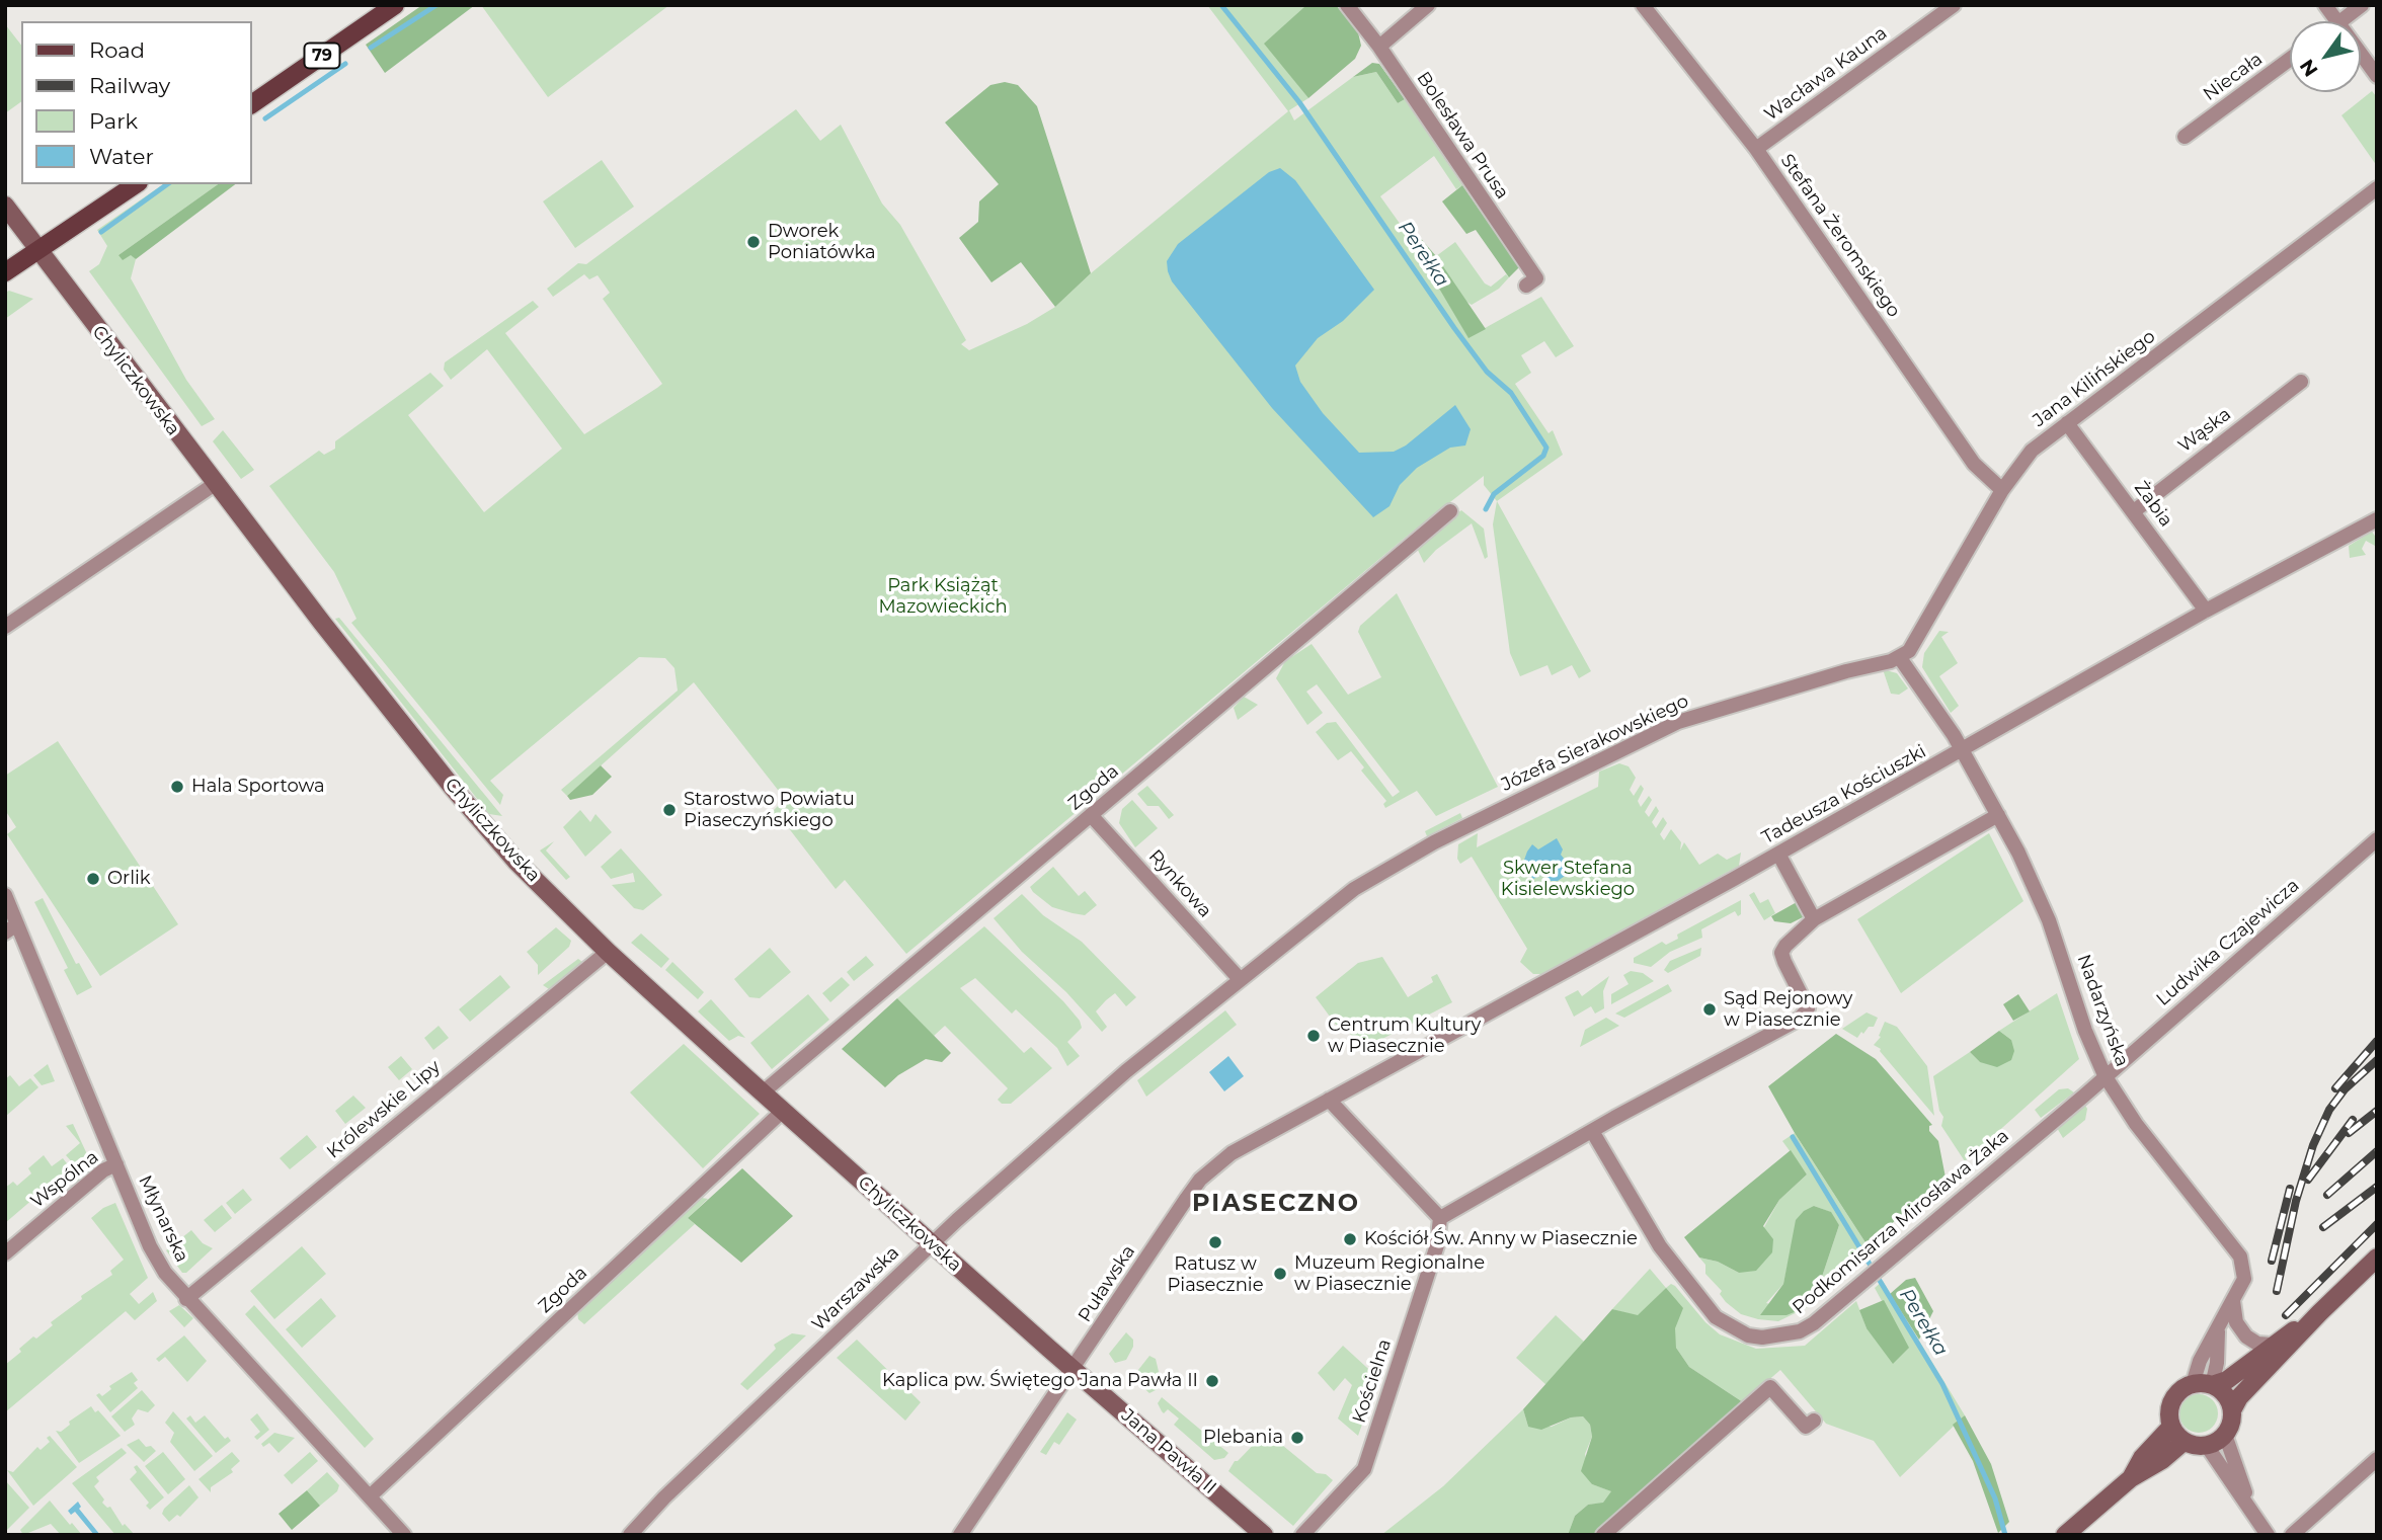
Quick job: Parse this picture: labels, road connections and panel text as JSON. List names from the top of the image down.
{
  "streets": {
    "main road": ["79"],
    "street": [
      "Wacława Kauna",
      "Niecała",
      "Bolesława Prusa",
      "Stefana Żeromskiego",
      "Jana Kilińskiego",
      "Chyliczkowska",
      "Wąska",
      "Żabia",
      "Józefa Sierakowskiego",
      "Zgoda",
      "Tadeusza Kościuszki",
      "Rynkowa",
      "Ludwika Czajewicza",
      "Nadarzyńska",
      "Królewskie Lipy",
      "Wspólna",
      "Młynarska",
      "Podkomisarza Mirosława Żaka",
      "Puławska",
      "Warszawska",
      "Kościelna",
      "Jana Pawła II"
    ]
  },
  "crossings": [
    ["Wacława Kauna", "Stefana Żeromskiego"],
    ["Stefana Żeromskiego", "Jana Kilińskiego"],
    ["Jana Kilińskiego", "Żabia"],
    ["Jana Kilińskiego", "Józefa Sierakowskiego"],
    ["Chyliczkowska", "Zgoda"],
    ["Chyliczkowska", "Królewskie Lipy"],
    ["Chyliczkowska", "Puławska"],
    ["Chyliczkowska", "Warszawska"],
    ["Chyliczkowska", "Jana Pawła II"],
    ["Wąska", "Żabia"],
    ["Żabia", "Tadeusza Kościuszki"],
    ["Józefa Sierakowskiego", "Rynkowa"],
    ["Józefa Sierakowskiego", "Warszawska"],
    ["Zgoda", "Rynkowa"],
    ["Zgoda", "Młynarska"],
    ["Tadeusza Kościuszki", "Nadarzyńska"],
    ["Tadeusza Kościuszki", "Puławska"],
    ["Ludwika Czajewicza", "Nadarzyńska"],
    ["Ludwika Czajewicza", "Podkomisarza Mirosława Żaka"],
    ["Nadarzyńska", "Podkomisarza Mirosława Żaka"],
    ["Królewskie Lipy", "Młynarska"],
    ["Wspólna", "Młynarska"],
    ["Puławska", "Jana Pawła II"]
  ],
  "districts": ["PIASECZNO"],
  "water": ["Perełka"],
  "parks": ["Park Książąt Mazowieckich", "Skwer Stefana Kisielewskiego"],
  "places": [
    "Dworek Poniatówka",
    "Hala Sportowa",
    "Starostwo Powiatu Piaseczyńskiego",
    "Orlik",
    "Sąd Rejonowy w Piasecznie",
    "Centrum Kultury w Piasecznie",
    "Kościół Św. Anny w Piasecznie",
    "Ratusz w Piasecznie",
    "Muzeum Regionalne w Piasecznie",
    "Kaplica pw. Świętego Jana Pawła II",
    "Plebania"
  ],
  "legend": [
    "Road",
    "Railway",
    "Park",
    "Water"
  ],
  "north": "bottom left"
}
